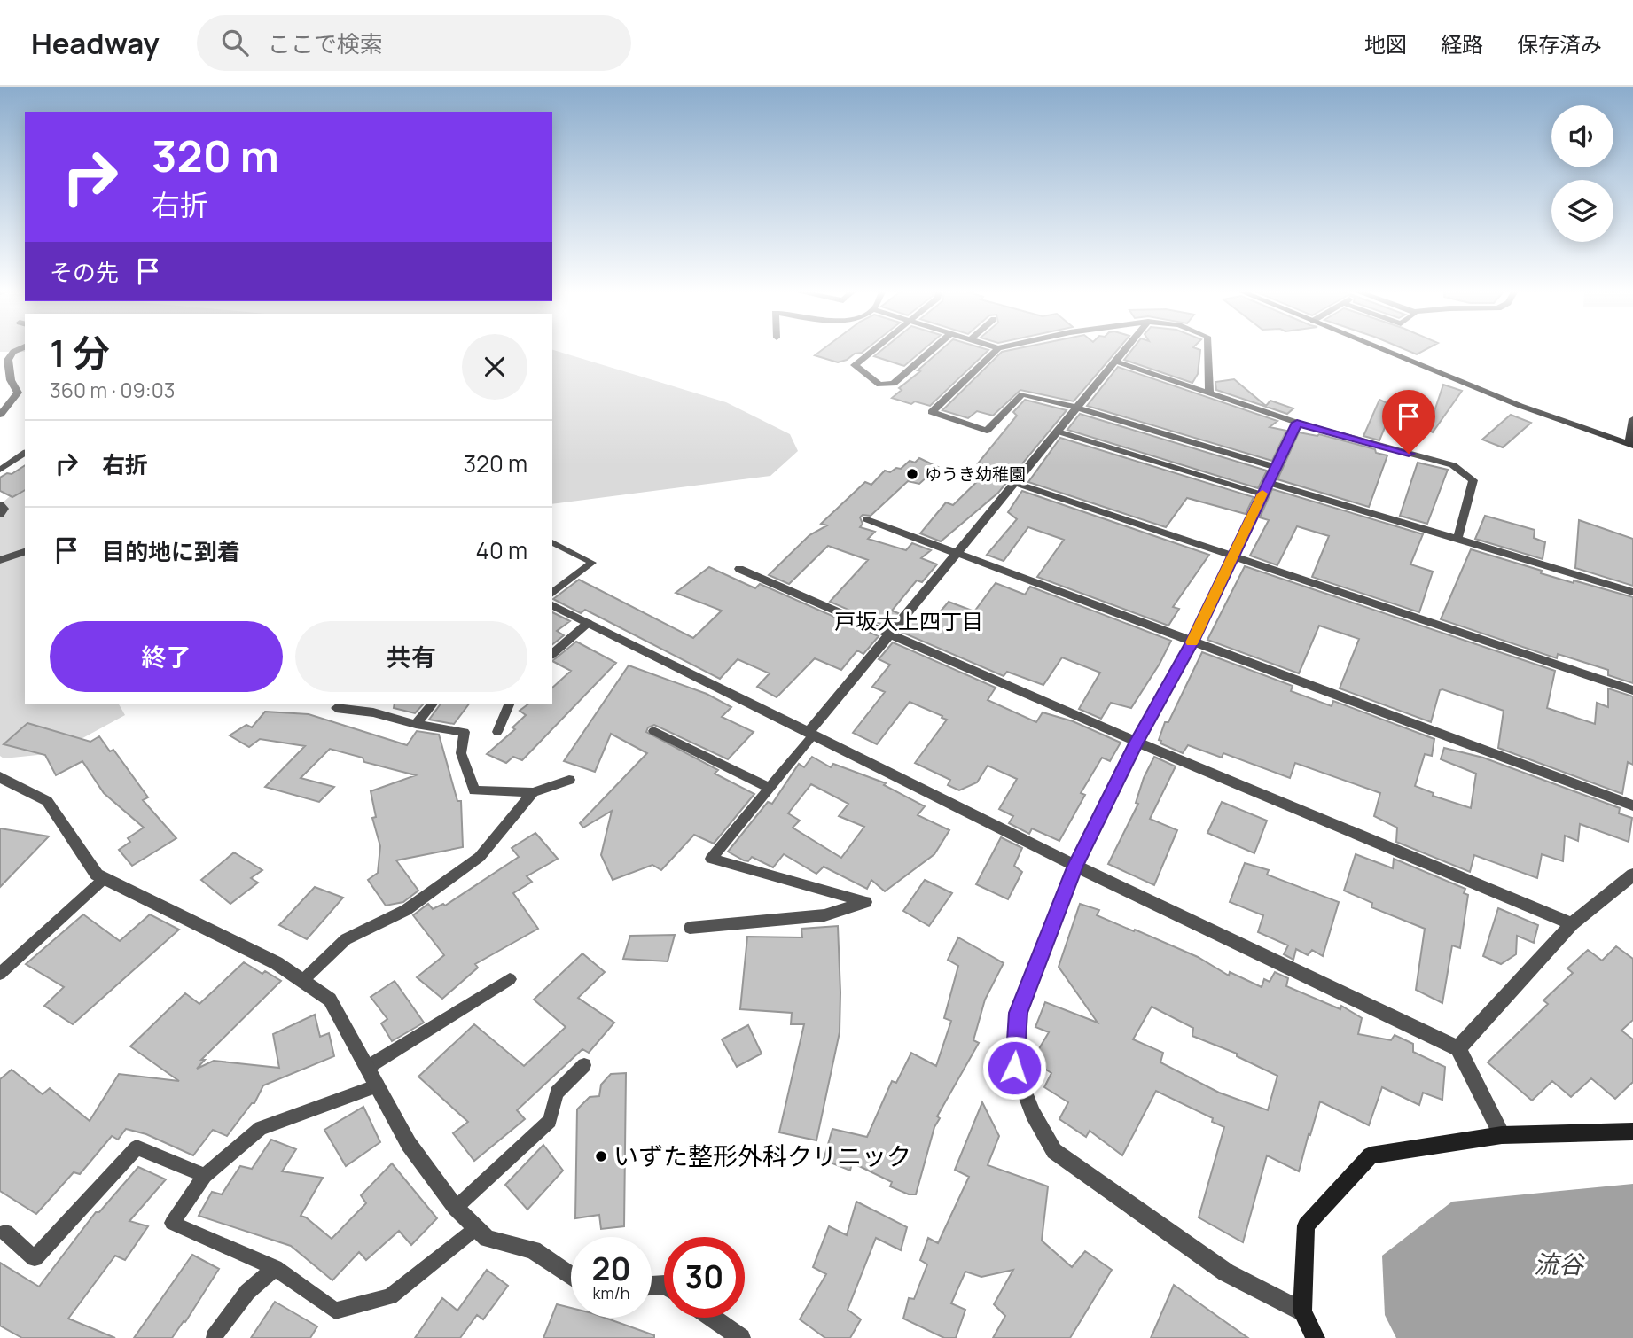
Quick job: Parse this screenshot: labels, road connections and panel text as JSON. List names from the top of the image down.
{
  "districts": ["戸坂大上四丁目"],
  "water": ["流谷"],
  "places": ["ゆうき幼稚園", "いずた整形外科クリニック"],
  "page": {
    "header": "Headway",
    "search": "ここで検索",
    "nav": ["地図", "経路", "保存済み"],
    "turn": ["320 m", "右折"],
    "then": "その先",
    "heading": ["1 分", "360 m · 09:03"],
    "list": [
      {
        "name": "右折",
        "value": "320 m"
      },
      {
        "name": "目的地に到着",
        "value": "40 m"
      }
    ],
    "buttons": ["終了", "共有"],
    "speed": "20 km/h",
    "limit": "30"
  }
}
